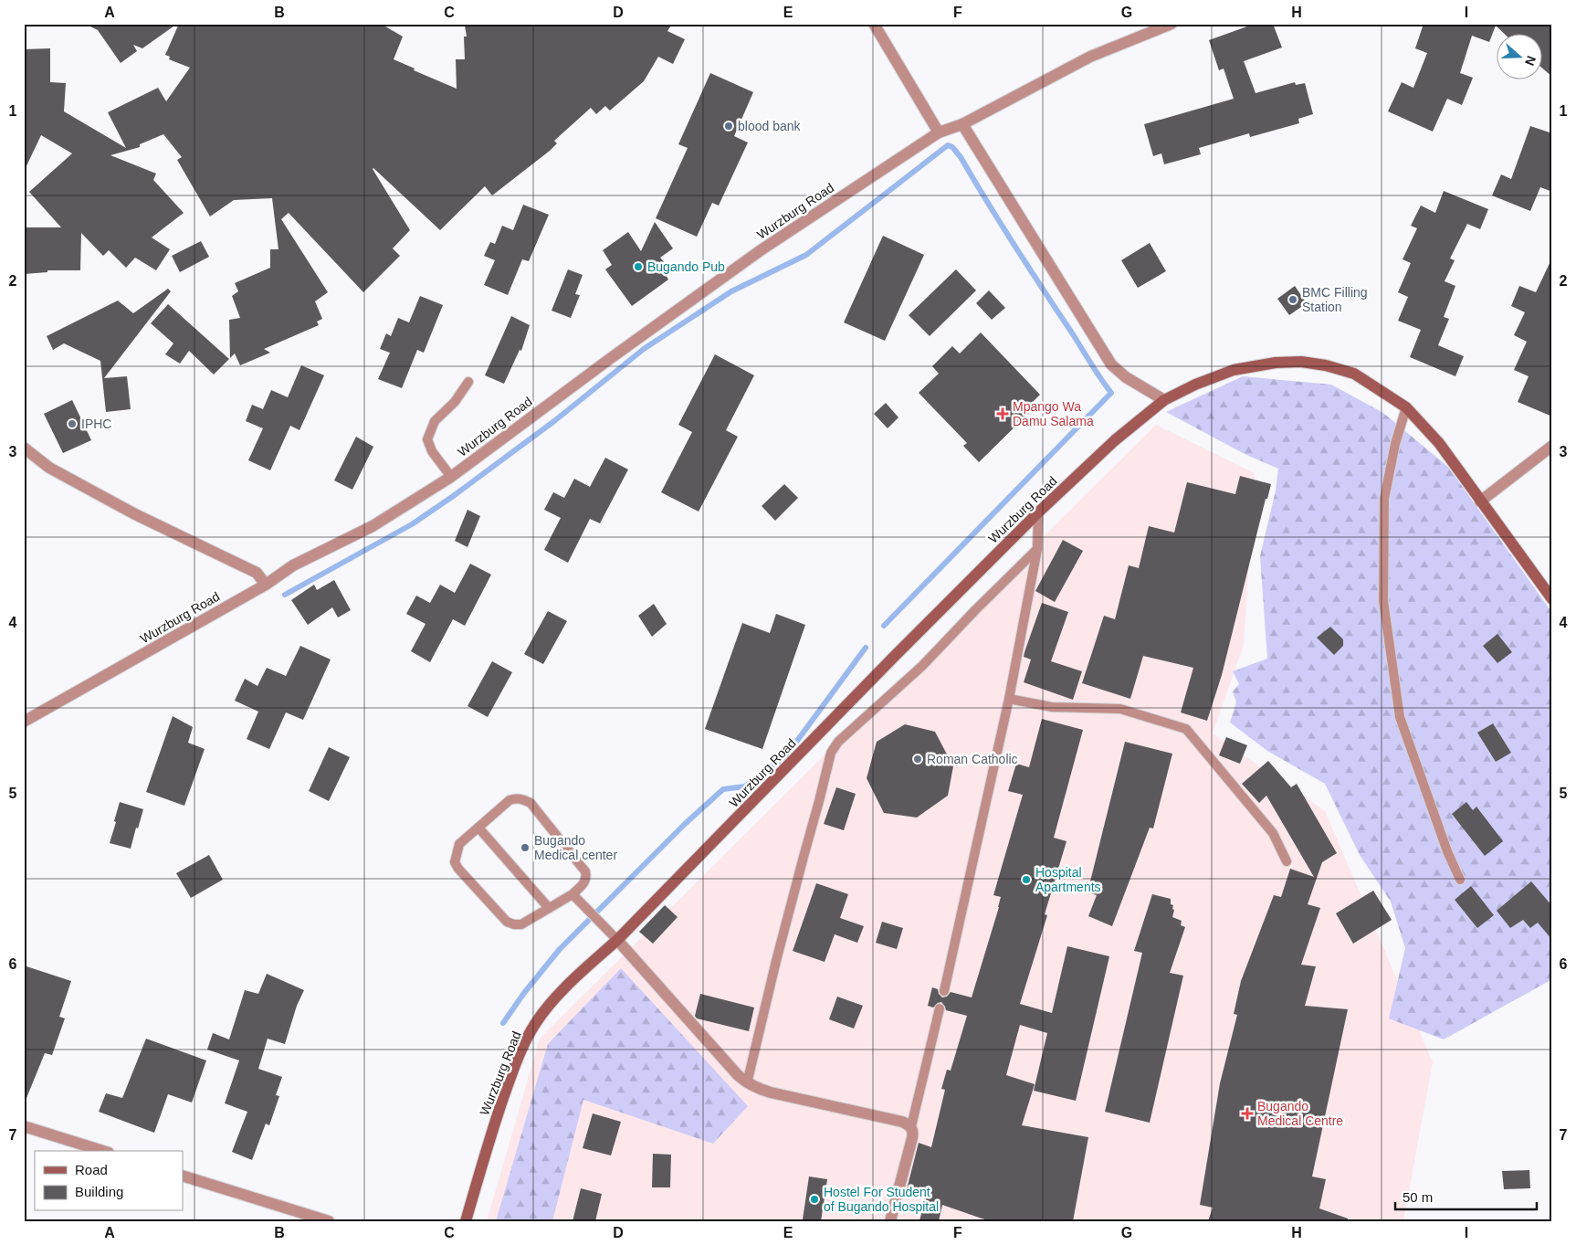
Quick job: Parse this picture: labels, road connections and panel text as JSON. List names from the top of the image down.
{
  "streets": {
    "main road": ["Wurzburg Road"]
  },
  "places": {
    "other": [
      "blood bank",
      "Bugando Pub",
      "BMC Filling Station",
      "IPHC",
      "Roman Catholic",
      "Bugando Medical center",
      "Hospital Apartments",
      "Hostel For Student of Bugando Hospital"
    ],
    "health": ["Mpango Wa Damu Salama", "Bugando Medical Centre"]
  },
  "legend": ["Road", "Building"],
  "scale_bar": "50 m",
  "north": "right",
  "grid": {
    "columns": [
      "A",
      "B",
      "C",
      "D",
      "E",
      "F",
      "G",
      "H",
      "I"
    ],
    "rows": [
      "1",
      "2",
      "3",
      "4",
      "5",
      "6",
      "7"
    ]
  }
}
